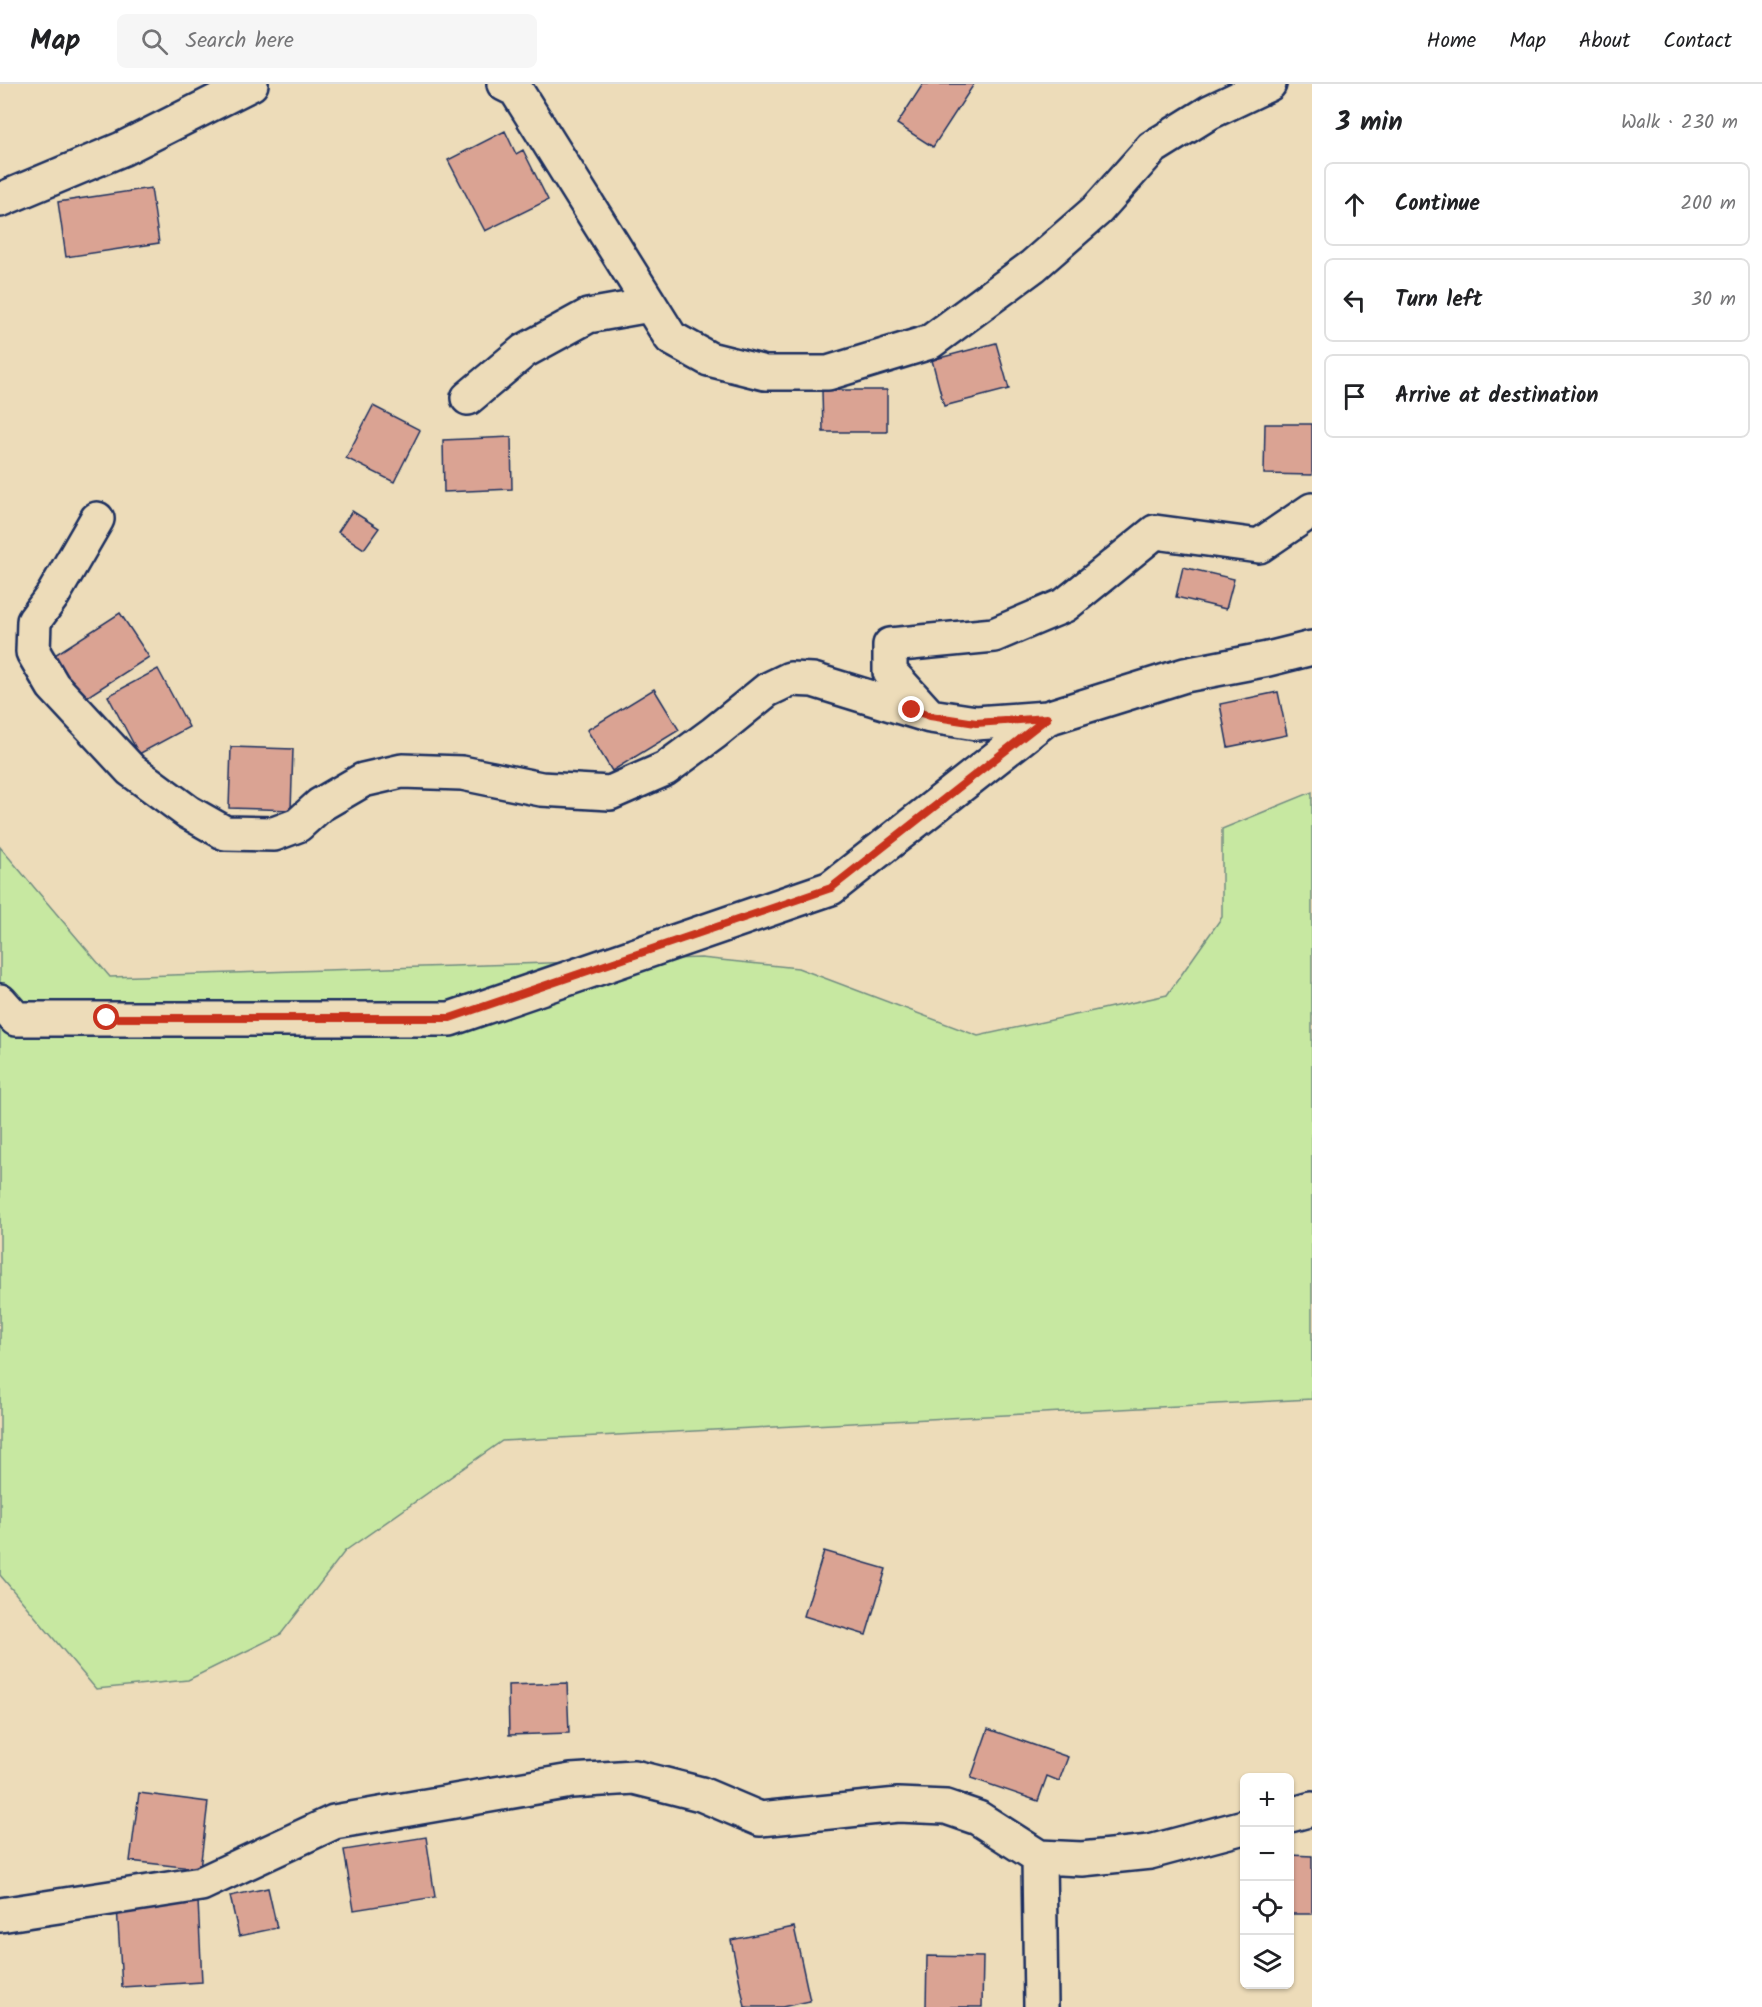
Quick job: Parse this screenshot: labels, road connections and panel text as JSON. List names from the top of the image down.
{
  "page": {
    "header": "Map",
    "search": "Search here",
    "nav": [
      "Home",
      "Map",
      "About",
      "Contact"
    ],
    "heading": ["3 min", "Walk · 230 m"],
    "list": [
      ["Continue", "200 m"],
      ["Turn left", "30 m"],
      "Arrive at destination"
    ],
    "map_buttons": ["+", "−"]
  }
}
